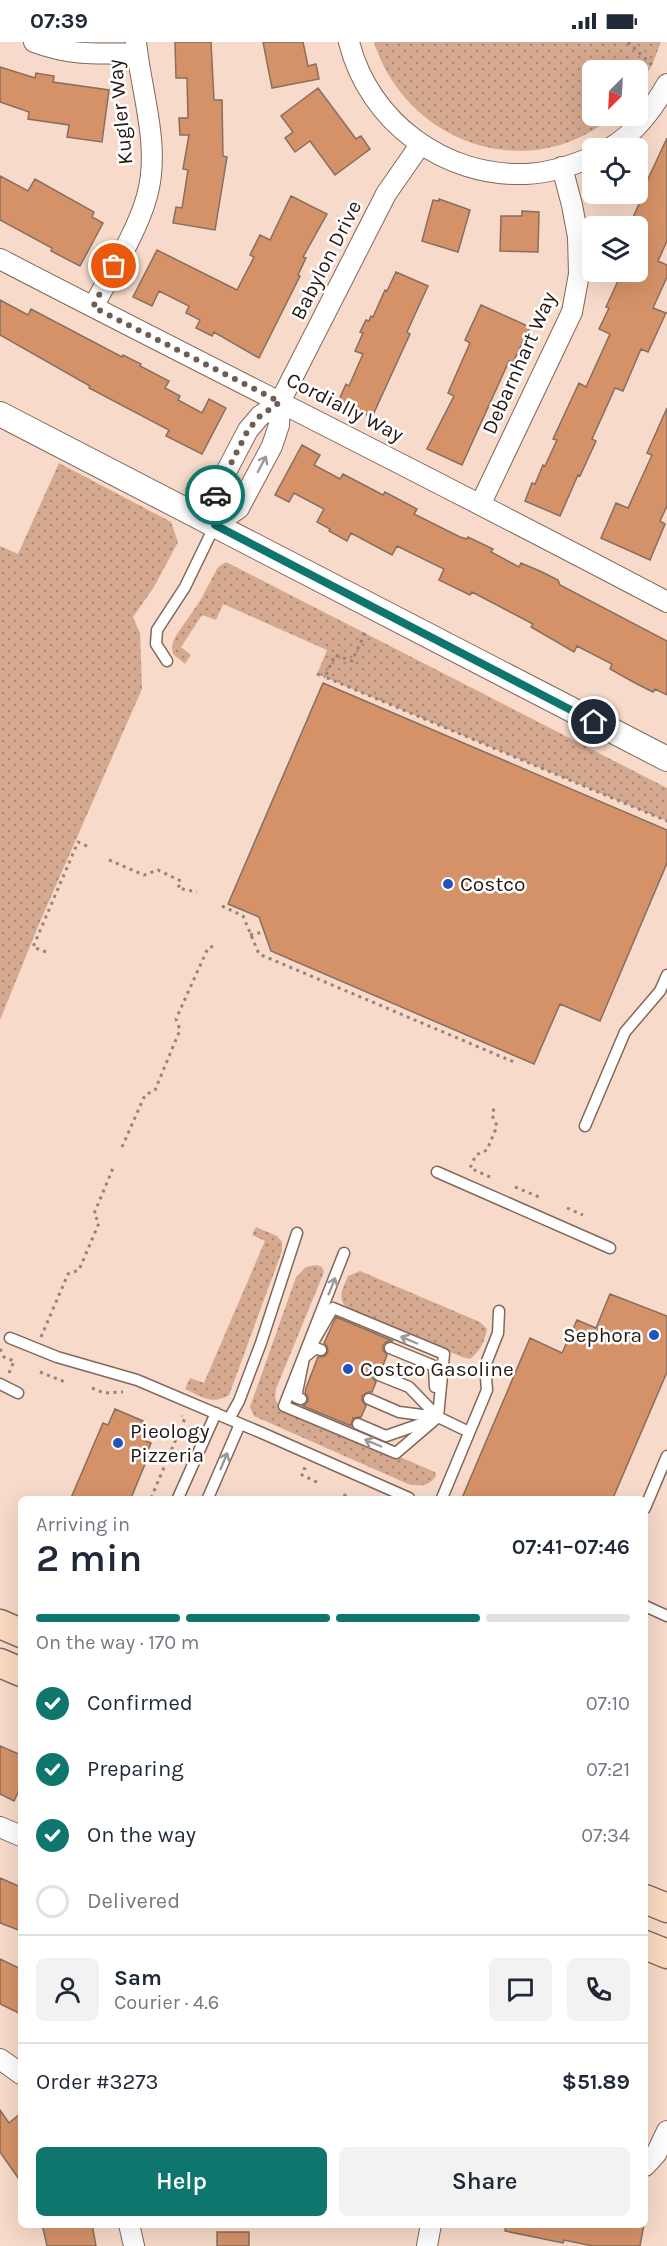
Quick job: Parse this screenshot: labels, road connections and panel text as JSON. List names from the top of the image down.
{
  "streets": {
    "street": [
      "Kugler Way",
      "Babylon Drive",
      "Debarnhart Way",
      "Cordially Way"
    ]
  },
  "crossings": [
    ["Kugler Way", "Cordially Way"],
    ["Babylon Drive", "Cordially Way"],
    ["Debarnhart Way", "Cordially Way"]
  ],
  "places": [
    "Costco",
    "Sephora",
    "Costco Gasoline",
    "Pieology Pizzeria"
  ],
  "north": "bottom left",
  "page": {
    "status": "07:39",
    "heading": ["2 min", "Arriving in", "07:41–07:46"],
    "panel": [
      "Sam",
      "Courier · 4.6",
      "Order #3273",
      "$51.89"
    ],
    "bar": "On the way · 170 m",
    "list": [
      ["Confirmed", "07:10"],
      ["Preparing", "07:21"],
      ["On the way", "07:34"],
      "Delivered"
    ],
    "buttons": ["Help", "Share"]
  }
}
